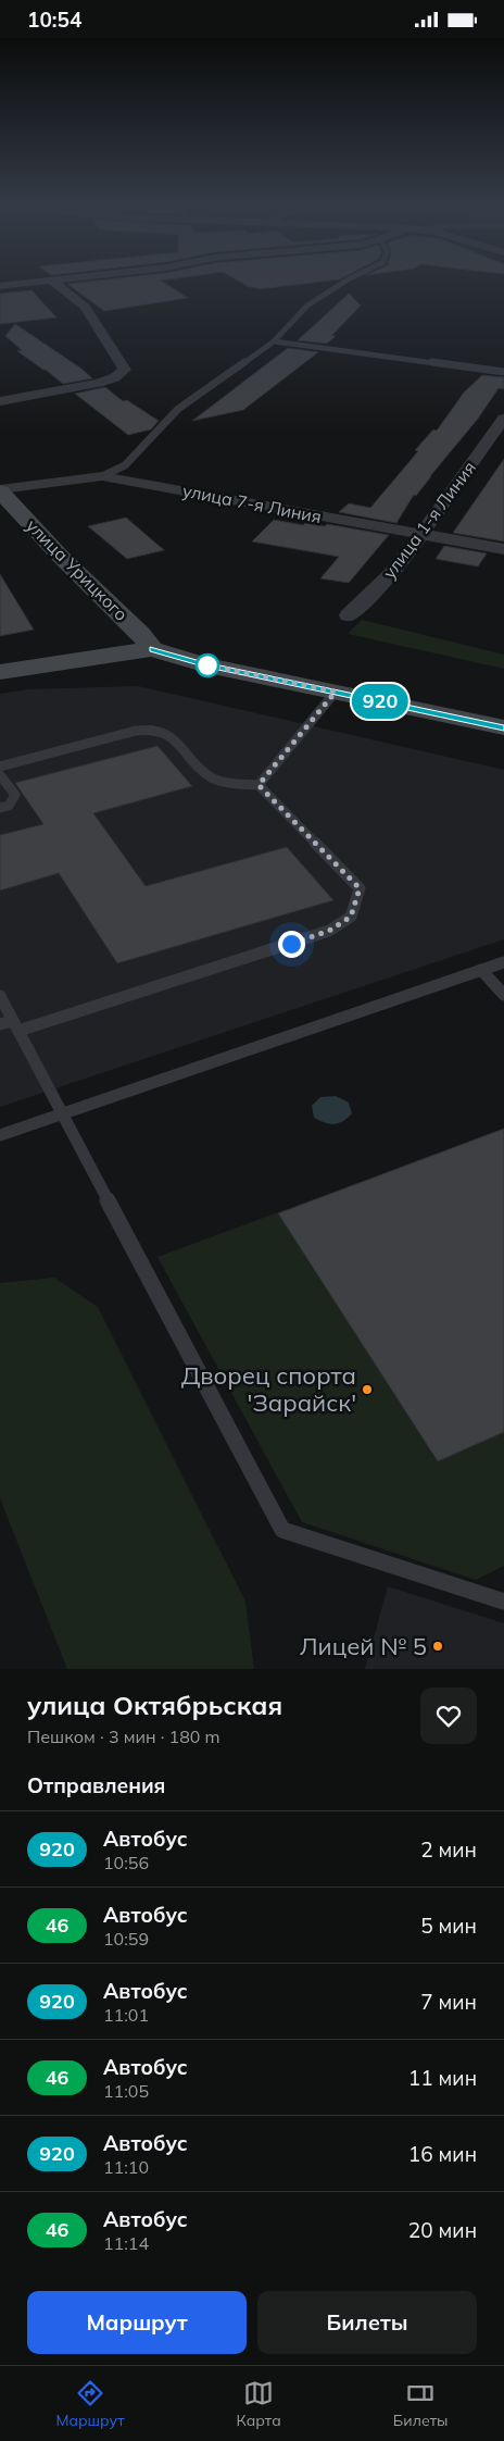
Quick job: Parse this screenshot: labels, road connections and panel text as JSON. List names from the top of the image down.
{
  "streets": {
    "main road": ["улица Урицкого"],
    "street": ["улица 7-я Линия", "улица 1-я Линия"]
  },
  "crossings": [
    ["улица 7-я Линия", "улица 1-я Линия"],
    ["улица 7-я Линия", "улица Урицкого"]
  ],
  "places": ["Дворец спорта 'Зарайск'", "Лицей № 5"],
  "lines": ["bus line 920"],
  "page": {
    "status": "10:54",
    "on_map": "920",
    "heading": [
      ["улица Октябрьская", "Пешком · 3 мин · 180 m"],
      "Отправления"
    ],
    "list": [
      {
        "mark": "920",
        "name": "Автобус",
        "note": "10:56",
        "value": "2 мин"
      },
      {
        "mark": "46",
        "name": "Автобус",
        "note": "10:59",
        "value": "5 мин"
      },
      {
        "mark": "920",
        "name": "Автобус",
        "note": "11:01",
        "value": "7 мин"
      },
      {
        "mark": "46",
        "name": "Автобус",
        "note": "11:05",
        "value": "11 мин"
      },
      {
        "mark": "920",
        "name": "Автобус",
        "note": "11:10",
        "value": "16 мин"
      },
      {
        "mark": "46",
        "name": "Автобус",
        "note": "11:14",
        "value": "20 мин"
      }
    ],
    "buttons": ["Маршрут", "Билеты"],
    "tabs": ["Маршрут", "Карта", "Билеты"]
  }
}
